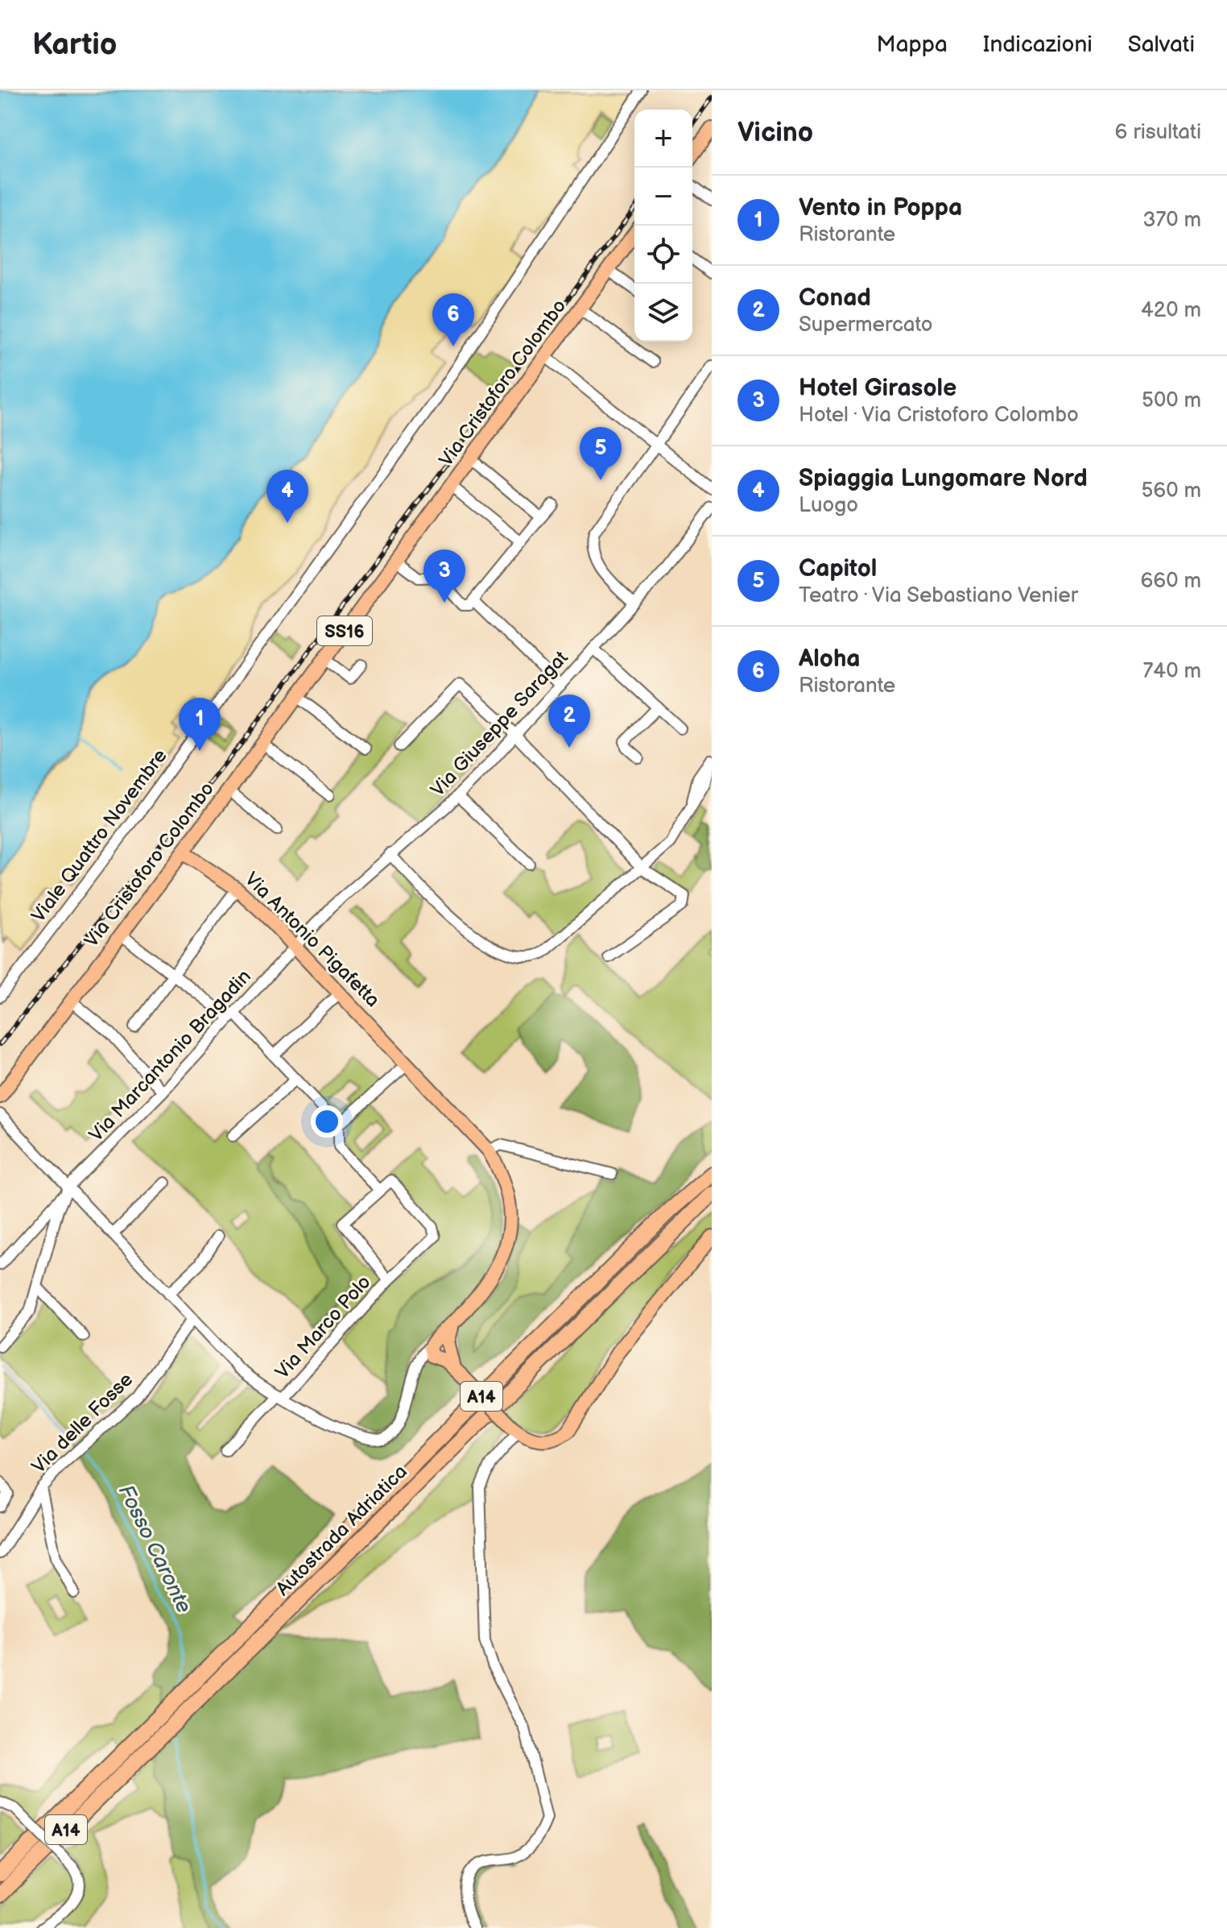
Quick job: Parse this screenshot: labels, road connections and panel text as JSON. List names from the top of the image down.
{
  "streets": {
    "highway": ["A14", "Autostrada Adriatica"],
    "main road": ["Via Cristoforo Colombo", "SS16", "Via Antonio Pigafetta"],
    "street": [
      "Via Giuseppe Saragat",
      "Viale Quattro Novembre",
      "Via Marcantonio Bragadin",
      "Via Marco Polo",
      "Via delle Fosse"
    ]
  },
  "crossings": [
    ["Via Cristoforo Colombo", "Via Antonio Pigafetta"],
    ["Via Giuseppe Saragat", "Via Antonio Pigafetta"],
    ["Via Giuseppe Saragat", "Via Marcantonio Bragadin"],
    ["Via Antonio Pigafetta", "Via Marcantonio Bragadin"],
    ["Via Antonio Pigafetta", "Via Marco Polo"],
    ["Via Marcantonio Bragadin", "Via Marco Polo"],
    ["Via Marco Polo", "Via delle Fosse"]
  ],
  "water": ["Fosso Caronte"],
  "page": {
    "header": "Kartio",
    "nav": ["Mappa", "Indicazioni", "Salvati"],
    "heading": ["Vicino", "6 risultati"],
    "map_buttons": ["+", "−"],
    "list": [
      {
        "mark": "1",
        "name": "Vento in Poppa",
        "note": "Ristorante",
        "value": "370 m"
      },
      {
        "mark": "2",
        "name": "Conad",
        "note": "Supermercato",
        "value": "420 m"
      },
      {
        "mark": "3",
        "name": "Hotel Girasole",
        "note": "Hotel · Via Cristoforo Colombo",
        "value": "500 m"
      },
      {
        "mark": "4",
        "name": "Spiaggia Lungomare Nord",
        "note": "Luogo",
        "value": "560 m"
      },
      {
        "mark": "5",
        "name": "Capitol",
        "note": "Teatro · Via Sebastiano Venier",
        "value": "660 m"
      },
      {
        "mark": "6",
        "name": "Aloha",
        "note": "Ristorante",
        "value": "740 m"
      }
    ],
    "pins": [
      "6",
      "5",
      "4",
      "3",
      "2",
      "1"
    ]
  }
}
